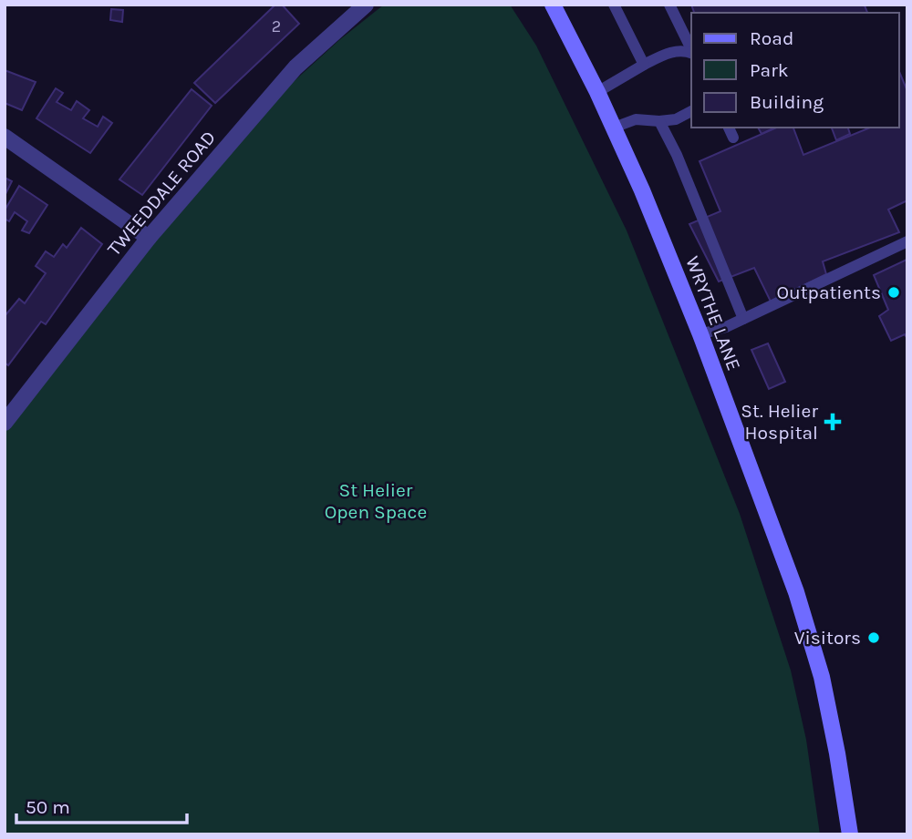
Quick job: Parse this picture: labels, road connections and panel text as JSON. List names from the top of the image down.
{
  "streets": {
    "main road": ["WRYTHE LANE"],
    "street": ["TWEEDDALE ROAD"]
  },
  "parks": ["St Helier Open Space"],
  "places": {
    "other": ["Outpatients", "Visitors"],
    "health": ["St. Helier Hospital"]
  },
  "house_numbers": ["2"],
  "legend": ["Road", "Park", "Building"],
  "scale_bar": "50 m"
}
